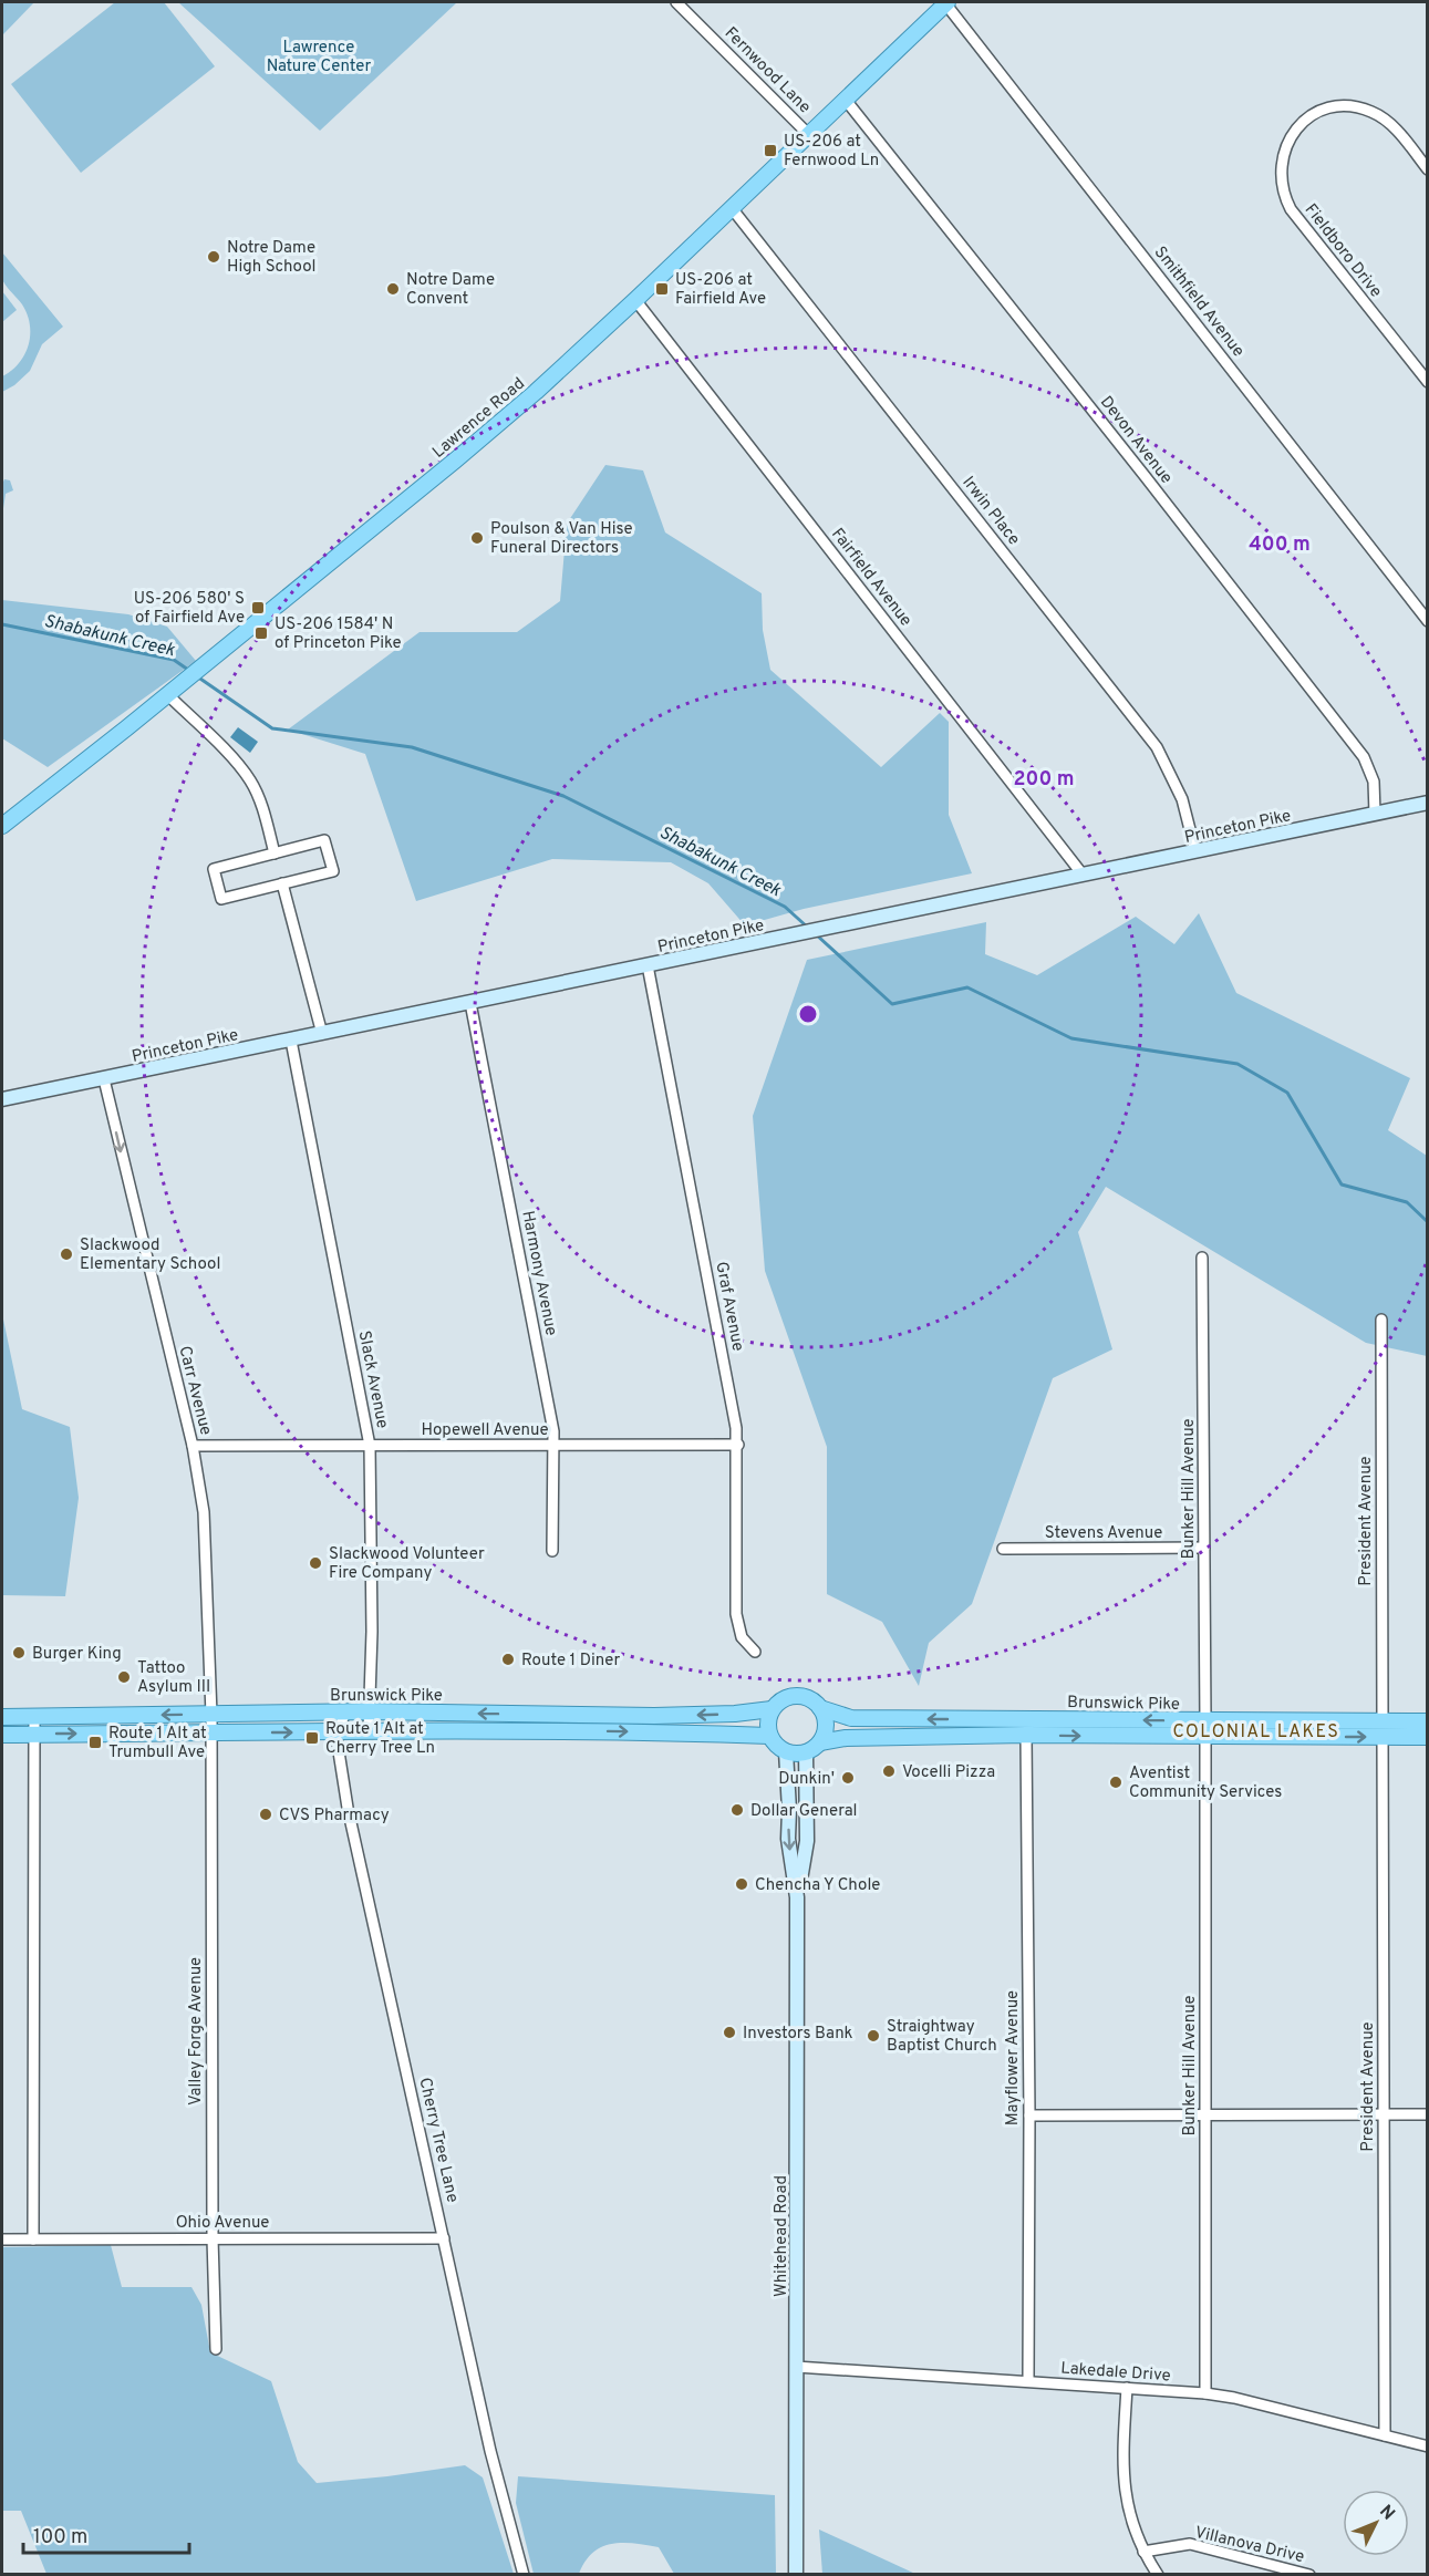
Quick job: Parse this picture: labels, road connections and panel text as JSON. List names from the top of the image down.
{
  "streets": {
    "main road": [
      "Lawrence Road",
      "Princeton Pike",
      "Brunswick Pike",
      "Whitehead Road"
    ],
    "street": [
      "Fernwood Lane",
      "Fieldboro Drive",
      "Smithfield Avenue",
      "Devon Avenue",
      "Irwin Place",
      "Fairfield Avenue",
      "Harmony Avenue",
      "Graf Avenue",
      "Slack Avenue",
      "Carr Avenue",
      "Hopewell Avenue",
      "Bunker Hill Avenue",
      "President Avenue",
      "Stevens Avenue",
      "Valley Forge Avenue",
      "Mayflower Avenue",
      "Cherry Tree Lane",
      "Ohio Avenue",
      "Lakedale Drive",
      "Villanova Drive"
    ]
  },
  "crossings": [
    ["Fernwood Lane", "Lawrence Road"],
    ["Smithfield Avenue", "Lawrence Road"],
    ["Lawrence Road", "Devon Avenue"],
    ["Lawrence Road", "Irwin Place"],
    ["Lawrence Road", "Fairfield Avenue"],
    ["Devon Avenue", "Princeton Pike"],
    ["Irwin Place", "Princeton Pike"],
    ["Fairfield Avenue", "Princeton Pike"],
    ["Princeton Pike", "Harmony Avenue"],
    ["Princeton Pike", "Graf Avenue"],
    ["Princeton Pike", "Slack Avenue"],
    ["Princeton Pike", "Carr Avenue"],
    ["Harmony Avenue", "Hopewell Avenue"],
    ["Graf Avenue", "Hopewell Avenue"],
    ["Slack Avenue", "Hopewell Avenue"],
    ["Slack Avenue", "Brunswick Pike"],
    ["Carr Avenue", "Hopewell Avenue"],
    ["Carr Avenue", "Brunswick Pike"],
    ["Carr Avenue", "Valley Forge Avenue"],
    ["Bunker Hill Avenue", "Stevens Avenue"],
    ["Bunker Hill Avenue", "Brunswick Pike"],
    ["Bunker Hill Avenue", "Lakedale Drive"],
    ["President Avenue", "Brunswick Pike"],
    ["President Avenue", "Lakedale Drive"],
    ["Brunswick Pike", "Valley Forge Avenue"],
    ["Brunswick Pike", "Mayflower Avenue"],
    ["Brunswick Pike", "Cherry Tree Lane"],
    ["Brunswick Pike", "Whitehead Road"],
    ["Valley Forge Avenue", "Ohio Avenue"],
    ["Mayflower Avenue", "Lakedale Drive"],
    ["Cherry Tree Lane", "Ohio Avenue"],
    ["Whitehead Road", "Lakedale Drive"]
  ],
  "one_way": ["Carr Avenue"],
  "districts": ["COLONIAL LAKES"],
  "water": ["Shabakunk Creek"],
  "parks": ["Lawrence Nature Center"],
  "places": {
    "transit": [
      "US-206 at Fernwood Ln",
      "US-206 at Fairfield Ave",
      "US-206 580' S of Fairfield Ave",
      "US-206 1584' N of Princeton Pike",
      "Route 1 Alt at Cherry Tree Ln",
      "Route 1 Alt at Trumbull Ave"
    ],
    "other": [
      "Notre Dame High School",
      "Notre Dame Convent",
      "Poulson & Van Hise Funeral Directors",
      "Slackwood Elementary School",
      "Slackwood Volunteer Fire Company",
      "Burger King",
      "Route 1 Diner",
      "Tattoo Asylum III",
      "Vocelli Pizza",
      "Dunkin'",
      "Aventist Community Services",
      "Dollar General",
      "CVS Pharmacy",
      "Chencha Y Chole",
      "Investors Bank",
      "Straightway Baptist Church"
    ]
  },
  "scale_bar": "100 m",
  "north": "top right",
  "rings": ["400 m", "200 m"]
}
